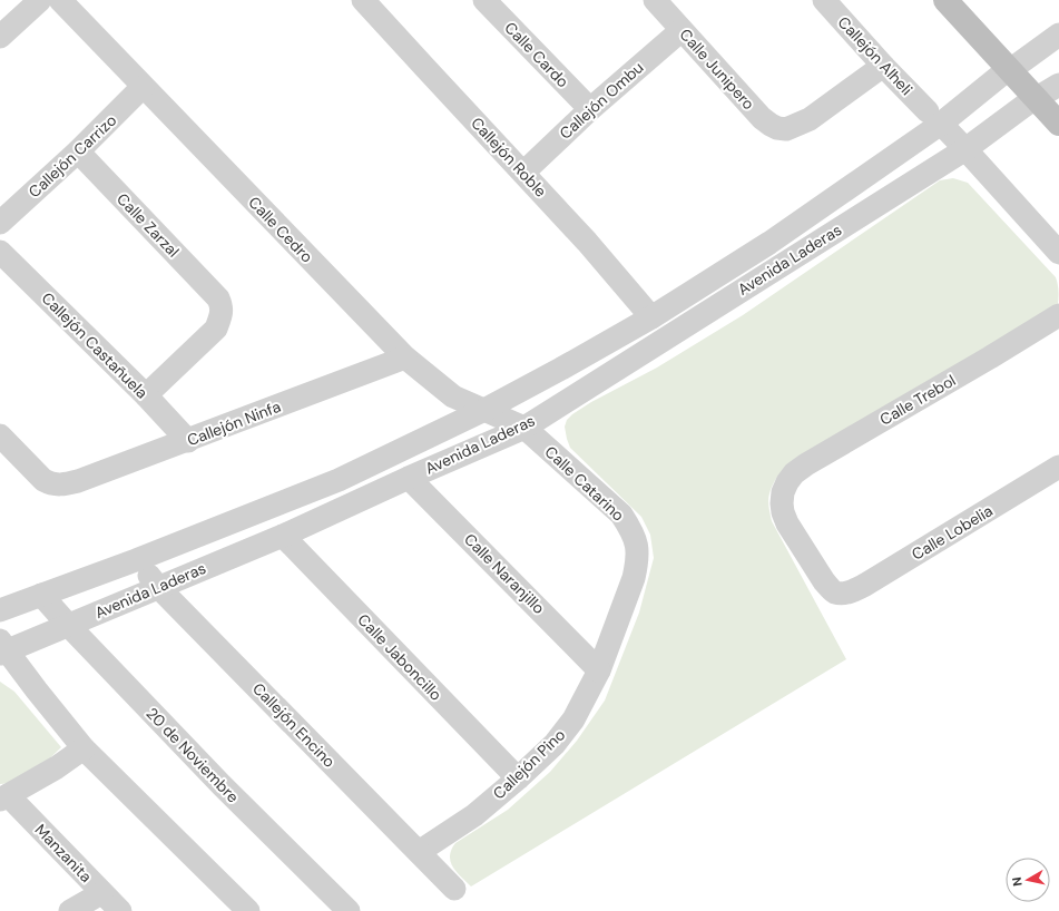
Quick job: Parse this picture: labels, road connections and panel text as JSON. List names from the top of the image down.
{
  "streets": {
    "street": [
      "Calle Cardo",
      "Callejón Alheli",
      "Calle Junipero",
      "Callejón Ombu",
      "Callejón Carrizo",
      "Callejón Roble",
      "Calle Zarzal",
      "Calle Cedro",
      "Avenida Laderas",
      "Callejón Castañuela",
      "Calle Trebol",
      "Callejón Ninfa",
      "Calle Catarino",
      "Calle Lobelia",
      "Calle Naranjillo",
      "Calle Jaboncillo",
      "Callejón Encino",
      "20 de Noviembre",
      "Callejón Pino",
      "Manzanita"
    ]
  },
  "crossings": [
    ["Calle Cardo", "Callejón Ombu"],
    ["Callejón Alheli", "Calle Junipero"],
    ["Callejón Alheli", "Avenida Laderas"],
    ["Calle Junipero", "Callejón Ombu"],
    ["Callejón Ombu", "Callejón Roble"],
    ["Callejón Carrizo", "Calle Zarzal"],
    ["Callejón Carrizo", "Calle Cedro"],
    ["Callejón Roble", "Avenida Laderas"],
    ["Calle Zarzal", "Callejón Castañuela"],
    ["Calle Cedro", "Avenida Laderas"],
    ["Calle Cedro", "Callejón Ninfa"],
    ["Calle Cedro", "Calle Catarino"],
    ["Avenida Laderas", "Calle Catarino"],
    ["Avenida Laderas", "Calle Naranjillo"],
    ["Avenida Laderas", "Calle Jaboncillo"],
    ["Avenida Laderas", "Callejón Encino"],
    ["Avenida Laderas", "20 de Noviembre"],
    ["Callejón Castañuela", "Callejón Ninfa"],
    ["Calle Trebol", "Calle Lobelia"],
    ["Calle Catarino", "Callejón Pino"],
    ["Calle Naranjillo", "Callejón Pino"],
    ["Calle Jaboncillo", "Callejón Pino"],
    ["Callejón Encino", "Callejón Pino"]
  ],
  "north": "left"
}
